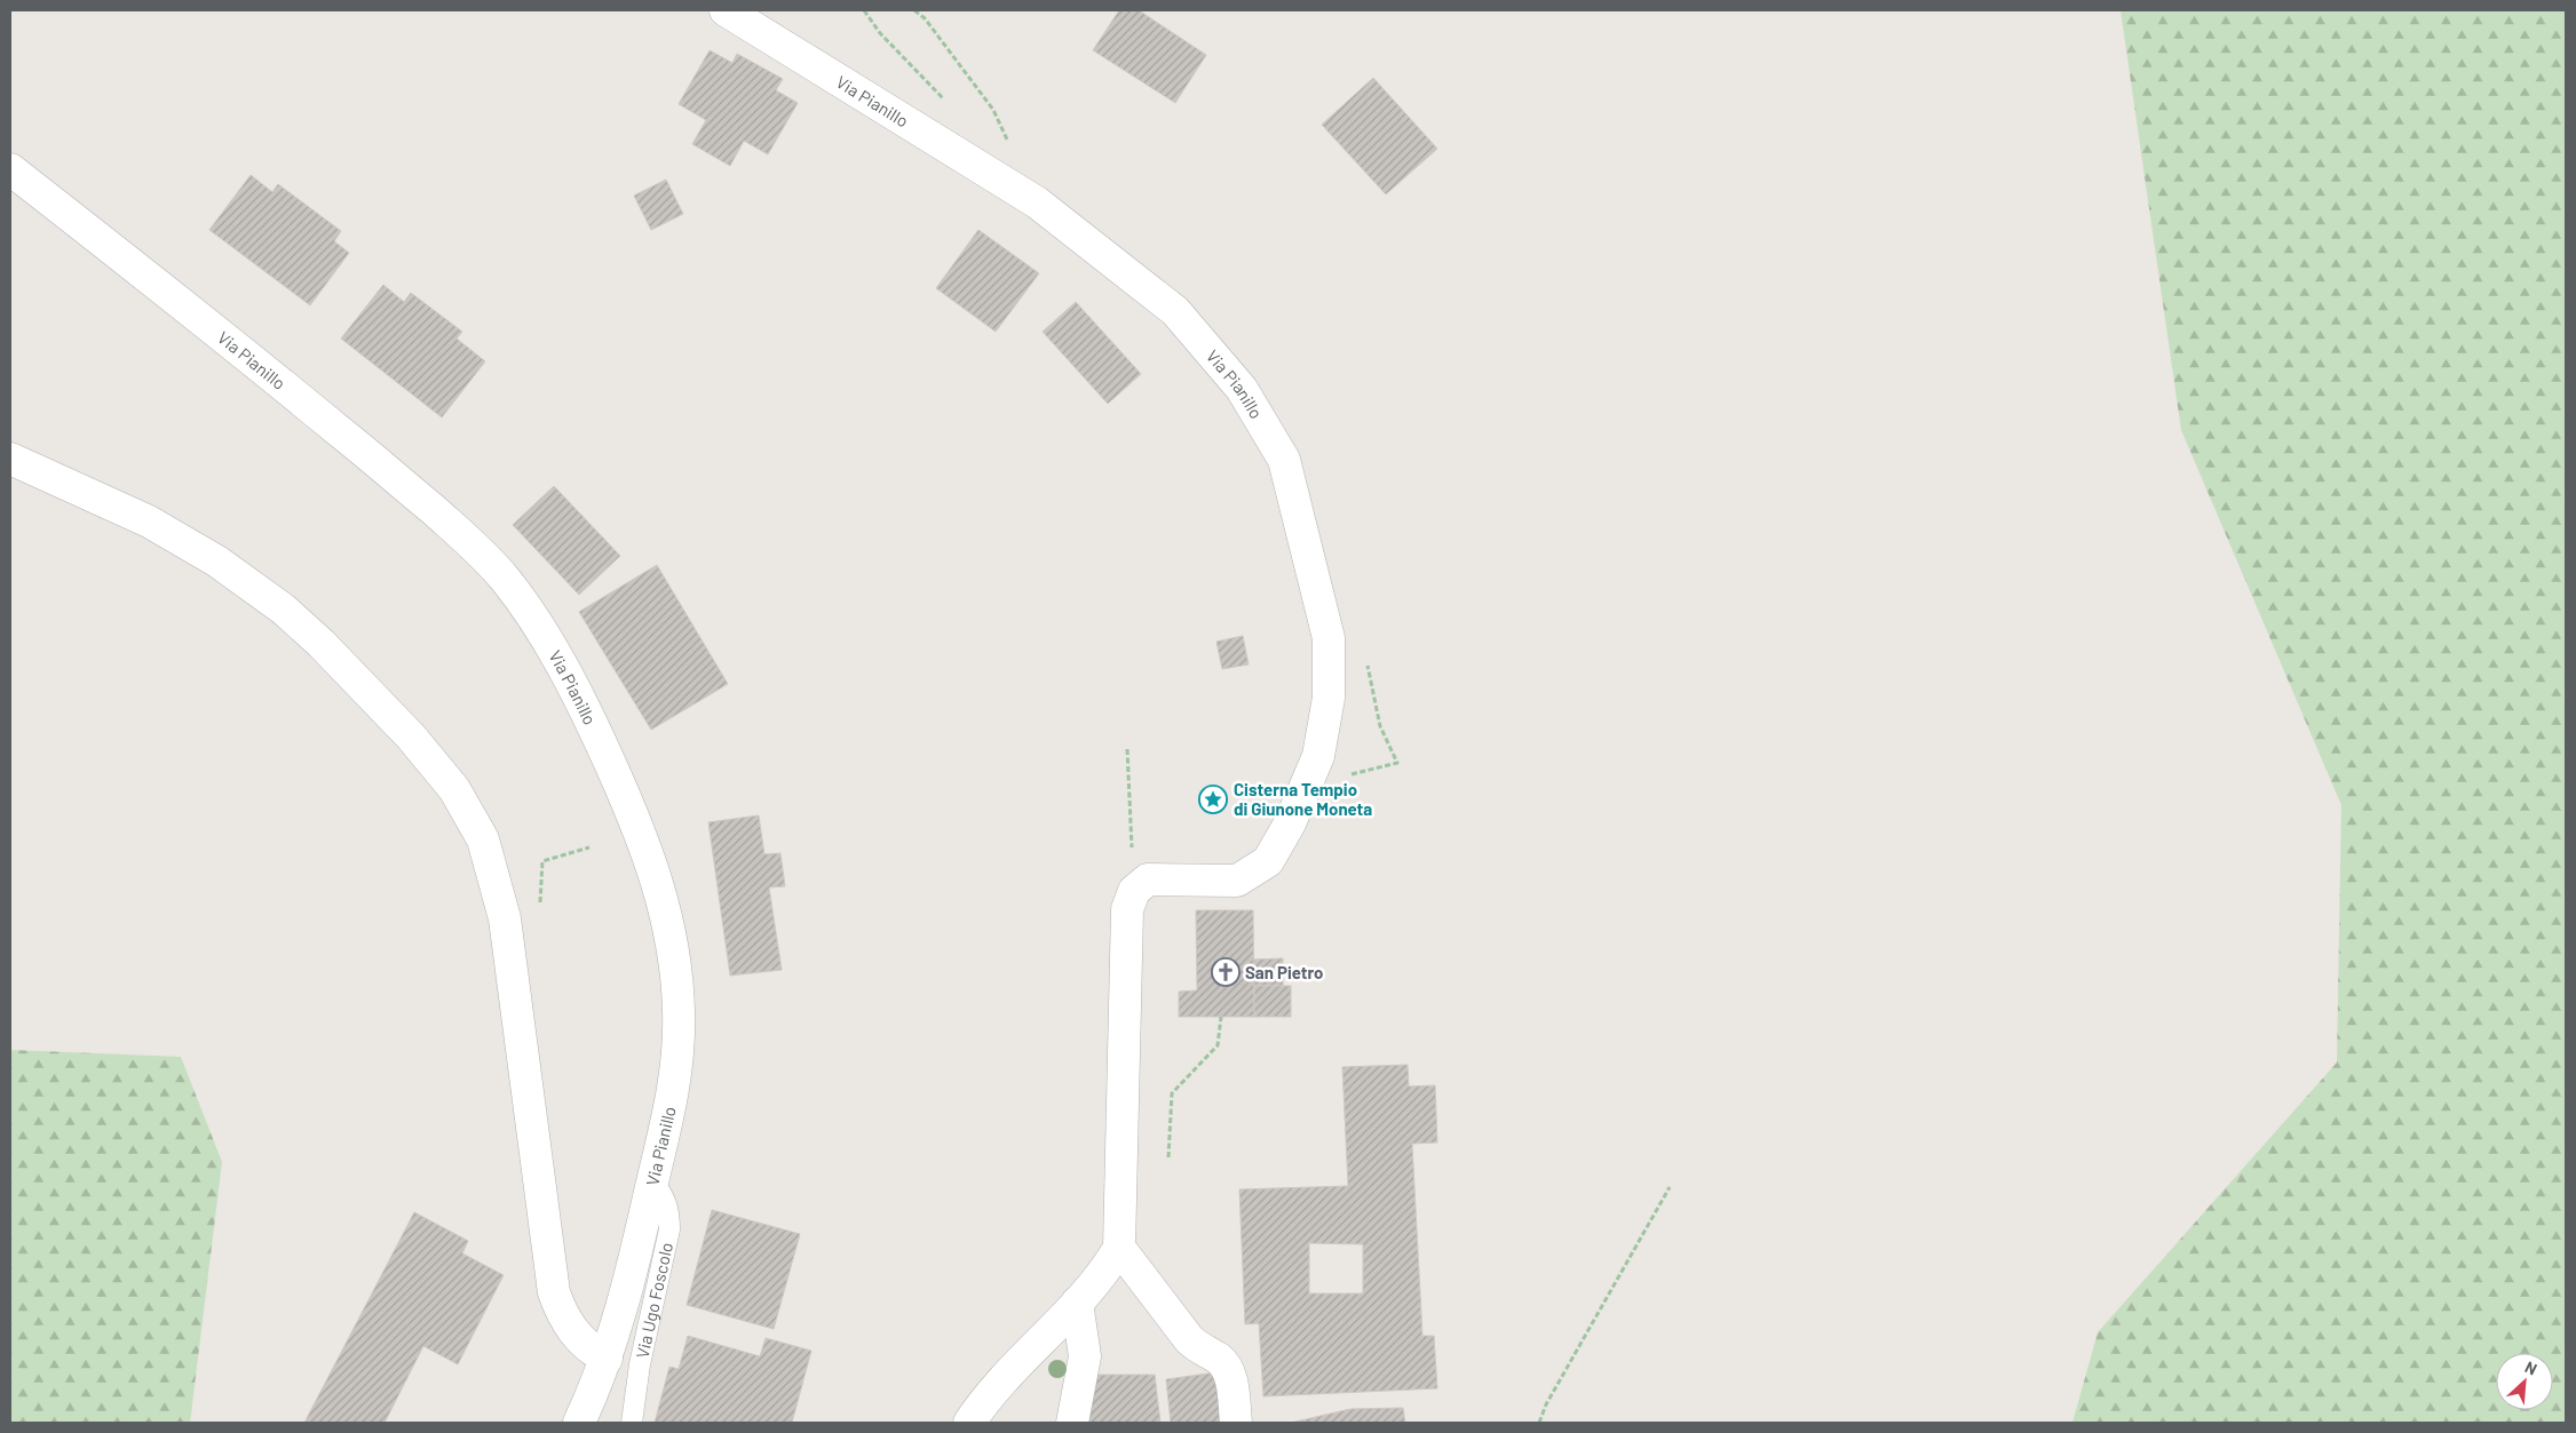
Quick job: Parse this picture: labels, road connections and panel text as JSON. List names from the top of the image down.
{
  "streets": {
    "street": ["Via Pianillo"],
    "lane": ["Via Ugo Foscolo"]
  },
  "crossings": [
    ["Via Pianillo", "Via Ugo Foscolo"]
  ],
  "places": {
    "place": ["Cisterna Tempio di Giunone Moneta"],
    "church": ["San Pietro"]
  },
  "north": "top right"
}
